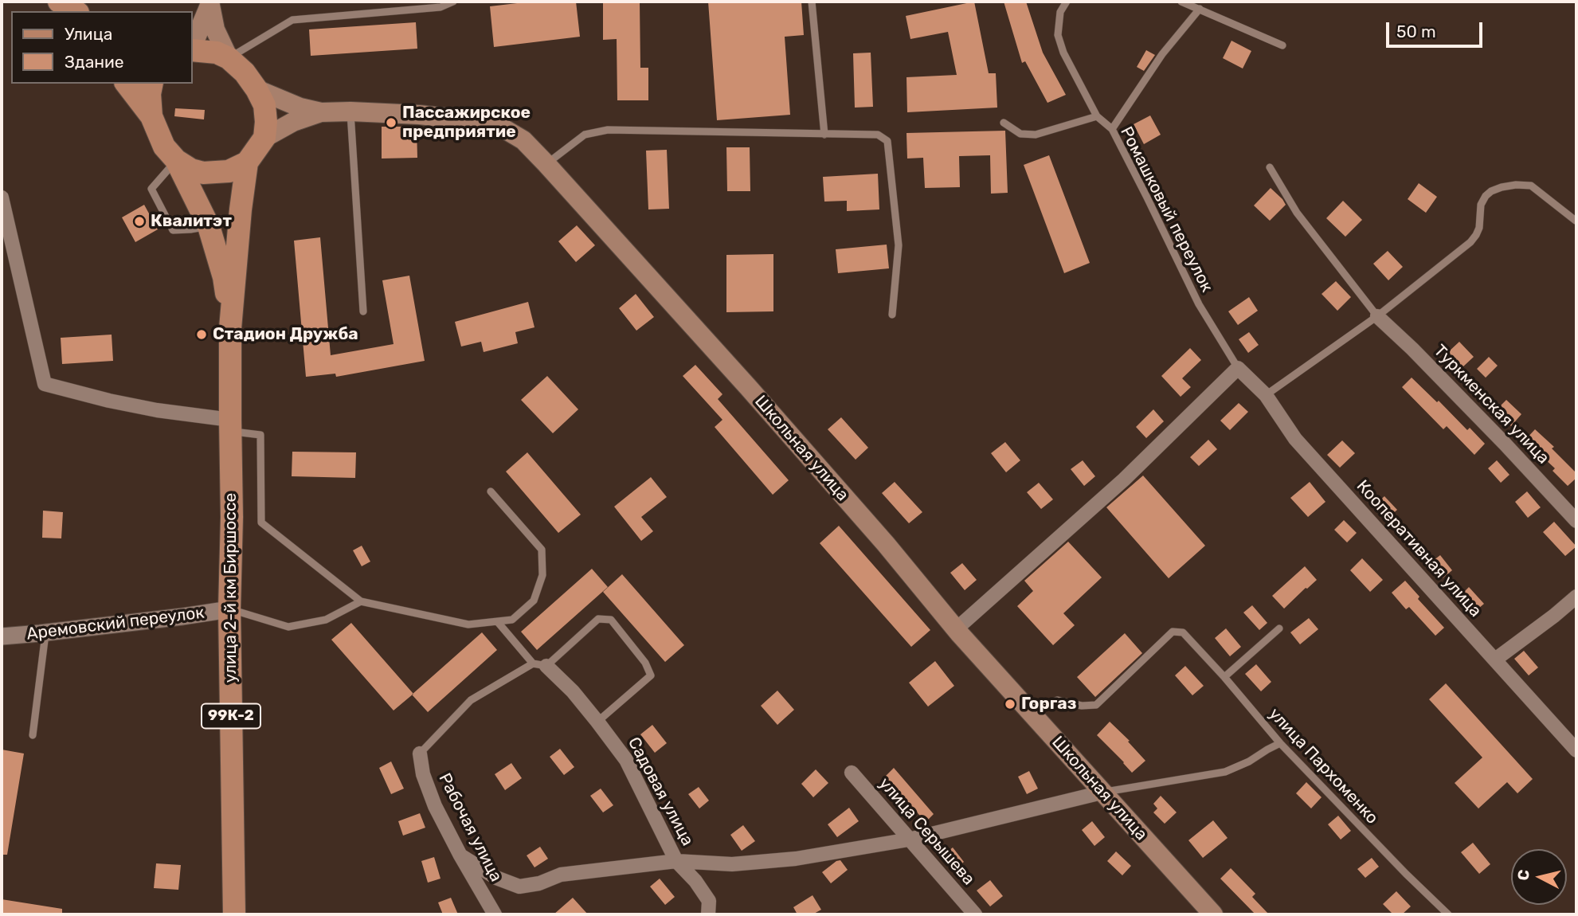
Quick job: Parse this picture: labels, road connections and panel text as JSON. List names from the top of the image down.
{
  "streets": {
    "main road": ["Школьная улица", "улица 2-й км Биршоссе", "99К-2"],
    "street": [
      "Туркменская улица",
      "Кооперативная улица",
      "Аремовский переулок",
      "Садовая улица",
      "Рабочая улица",
      "улица Серышева"
    ],
    "lane": ["Ромашковый переулок", "улица Пархоменко"]
  },
  "crossings": [
    ["Ромашковый переулок", "Кооперативная улица"],
    ["Школьная улица", "улица Пархоменко"],
    ["улица 2-й км Биршоссе", "Аремовский переулок"],
    ["улица 2-й км Биршоссе", "99К-2"]
  ],
  "places": [
    "Пассажирское предприятие",
    "Квалитэт",
    "Стадион Дружба",
    "Горгаз"
  ],
  "legend": ["Улица", "Здание"],
  "scale_bar": "50 m",
  "north": "left"
}
